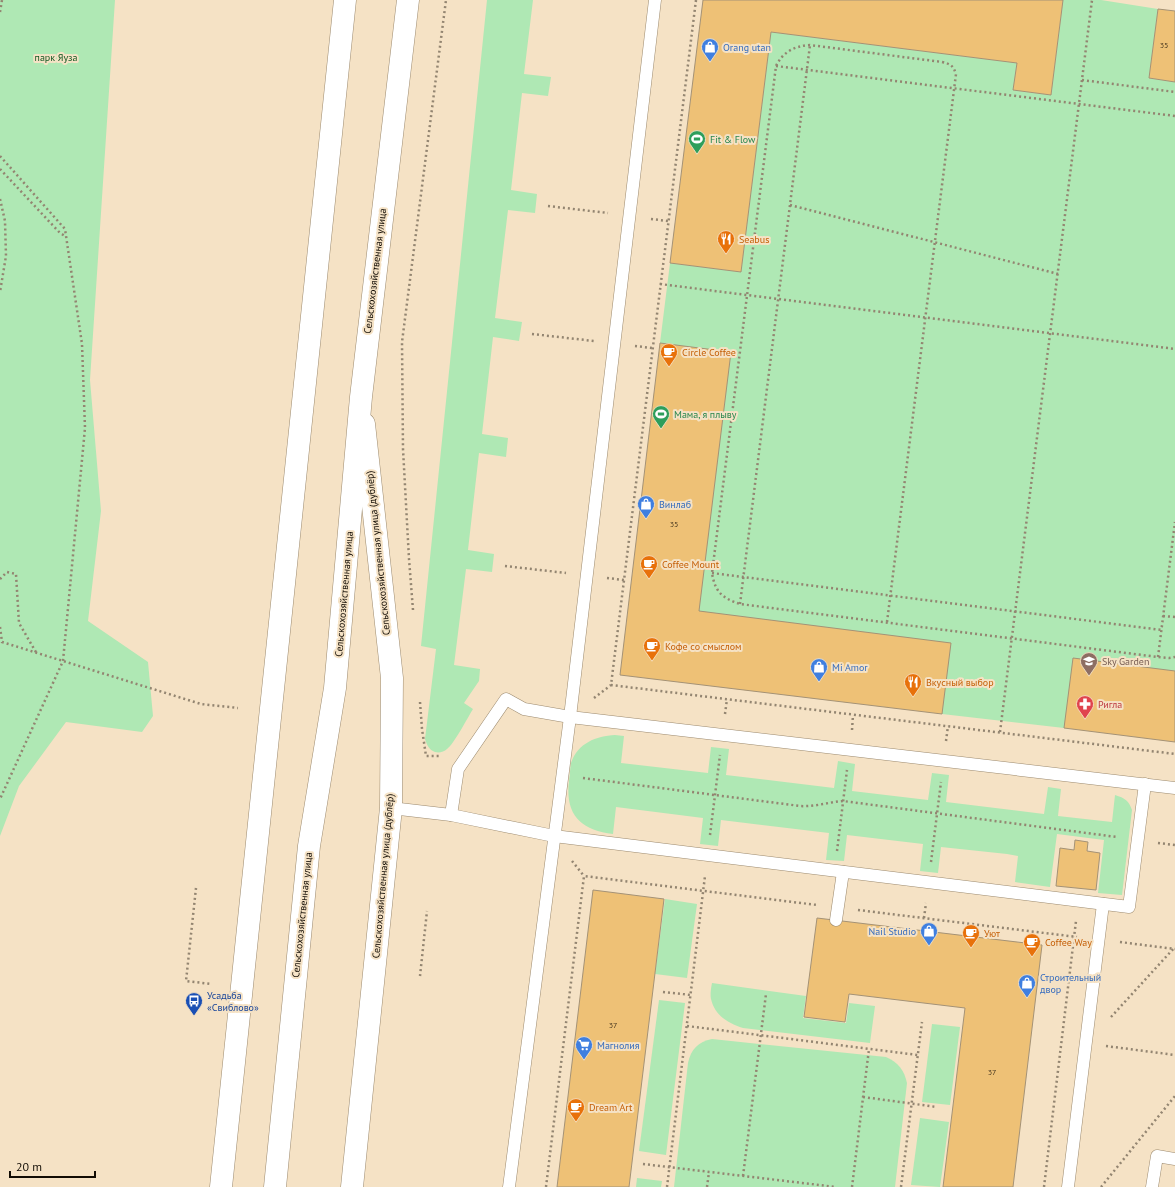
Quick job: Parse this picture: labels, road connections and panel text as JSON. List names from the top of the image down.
{
  "streets": {
    "main road": ["Сельскохозяйственная улица", "Сельскохозяйственная улица (дублёр)"]
  },
  "crossings": [
    ["Сельскохозяйственная улица", "Сельскохозяйственная улица (дублёр)"]
  ],
  "parks": ["парк Яуза"],
  "places": {
    "shop": [
      "Orang utan",
      "Винлаб",
      "Mi Amor",
      "Nail Studio",
      "Строительный двор"
    ],
    "sports": ["Fit & Flow", "Мама, я плыву"],
    "restaurant": ["Seabus", "Вкусный выбор"],
    "cafe": [
      "Circle Coffee",
      "Coffee Mount",
      "Кофе со смыслом",
      "Уют",
      "Coffee Way",
      "Dream Art"
    ],
    "school or university": ["Sky Garden"],
    "pharmacy": ["Ригла"],
    "bus stop": ["Усадьба «Свиблово»"],
    "supermarket": ["Магнолия"]
  },
  "house_numbers": [
    "35",
    "35",
    "37",
    "37"
  ],
  "scale_bar": "20 m"
}
